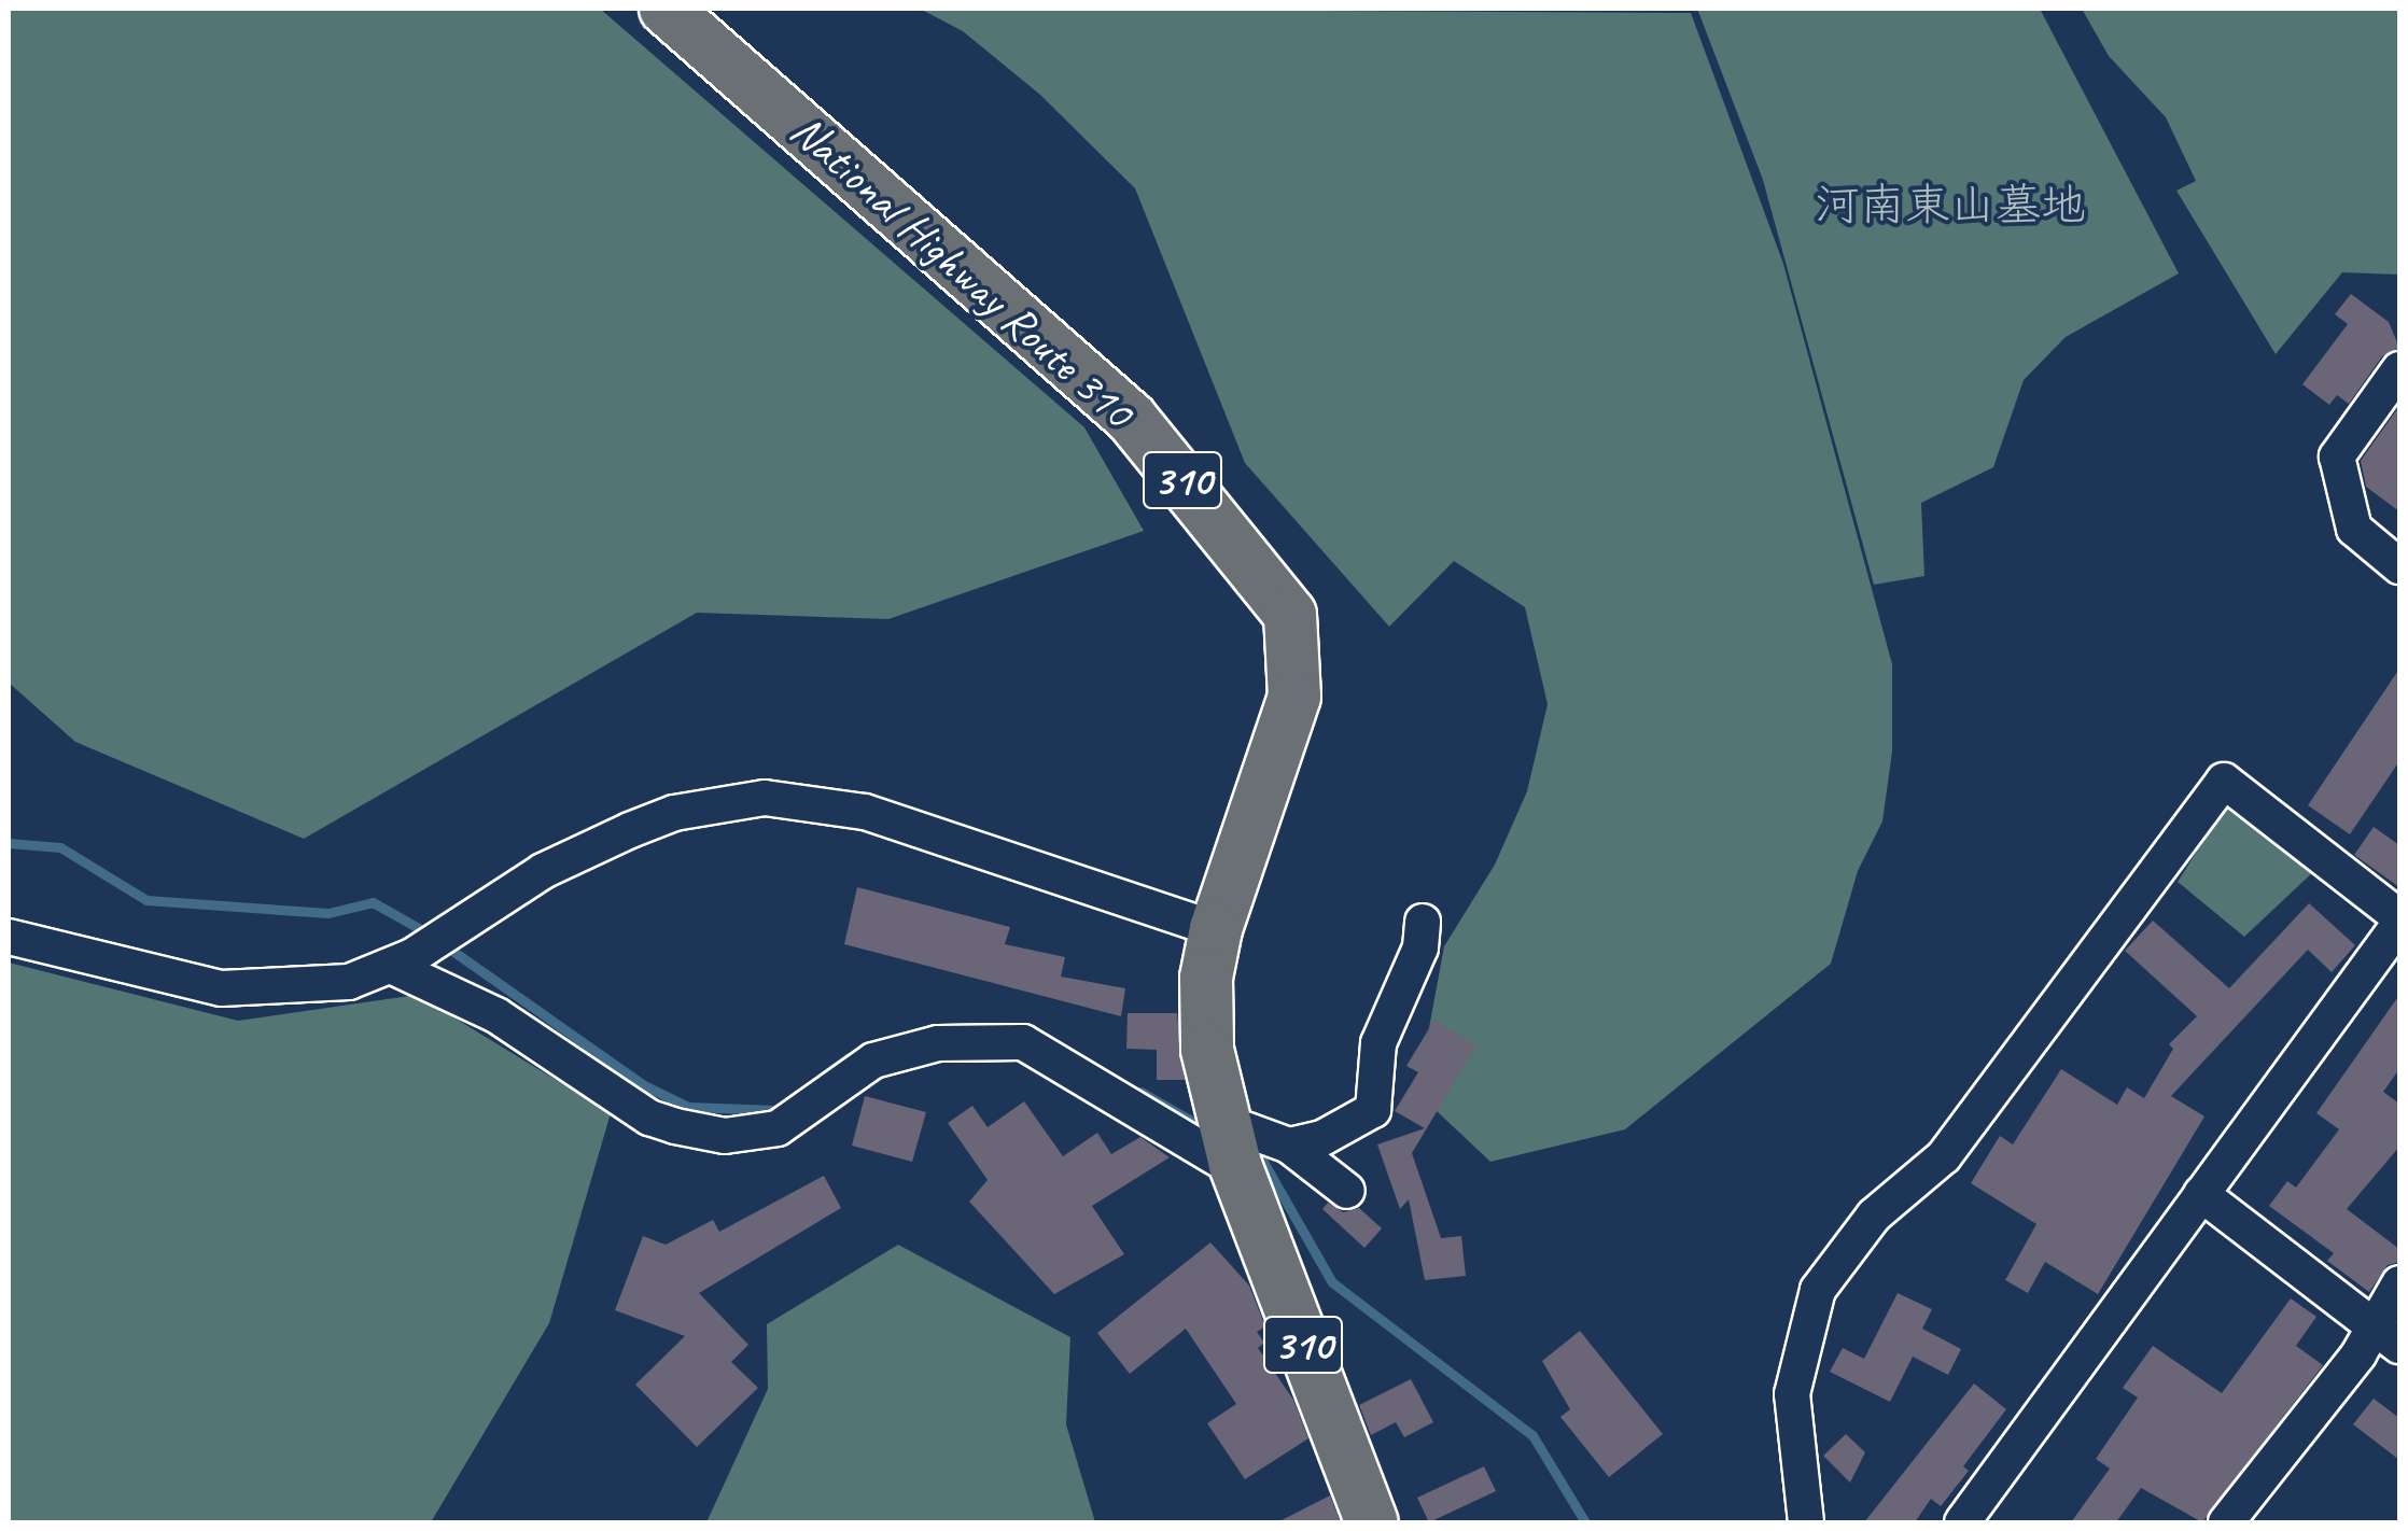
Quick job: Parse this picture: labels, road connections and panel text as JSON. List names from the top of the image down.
{
  "streets": {
    "highway": ["National Highway Route 310", "310"]
  },
  "parks": ["河南東山墓地"]
}
